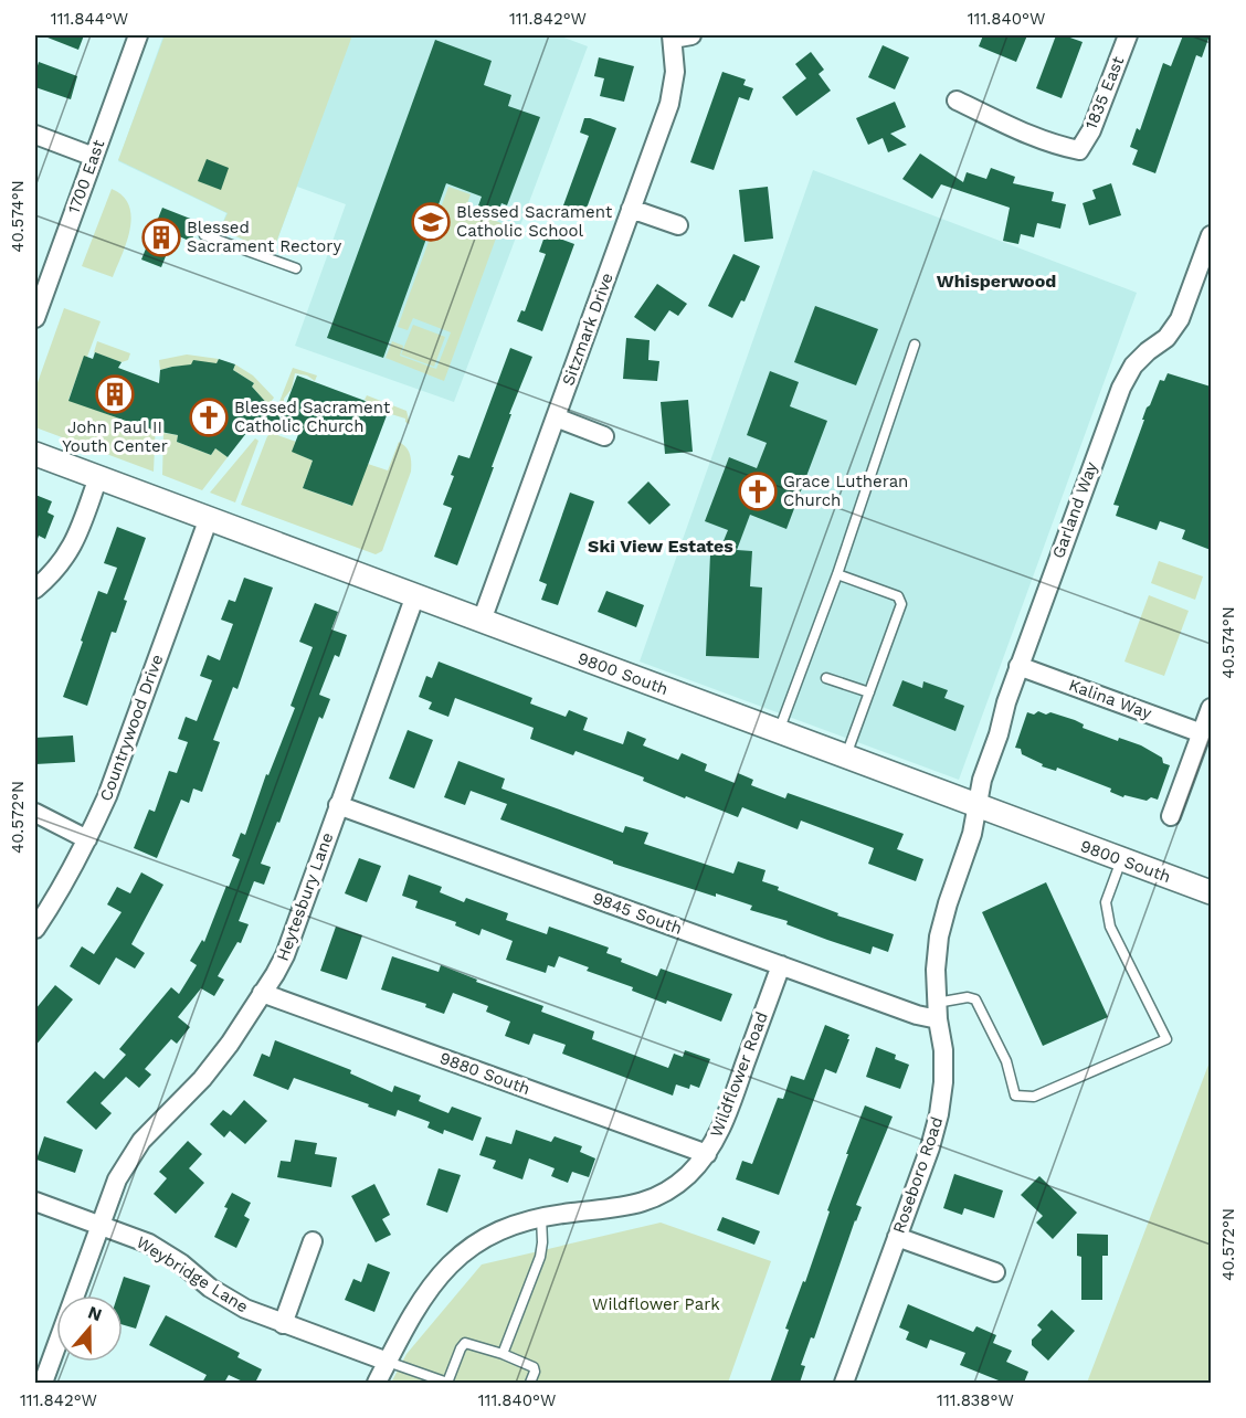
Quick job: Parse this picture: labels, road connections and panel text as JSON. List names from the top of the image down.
{
  "streets": {
    "street": [
      "1835 East",
      "1700 East",
      "Sitzmark Drive",
      "Garland Way",
      "9800 South",
      "Kalina Way",
      "Countrywood Drive",
      "Heytesbury Lane",
      "9845 South",
      "9880 South",
      "Wildflower Road",
      "Roseboro Road",
      "Weybridge Lane"
    ]
  },
  "crossings": [
    ["Sitzmark Drive", "9800 South"],
    ["Garland Way", "9800 South"],
    ["Garland Way", "Kalina Way"],
    ["Garland Way", "Roseboro Road"],
    ["9800 South", "Countrywood Drive"],
    ["9800 South", "Heytesbury Lane"],
    ["9800 South", "Roseboro Road"],
    ["Heytesbury Lane", "9845 South"],
    ["Heytesbury Lane", "9880 South"],
    ["Heytesbury Lane", "Weybridge Lane"],
    ["9845 South", "Wildflower Road"],
    ["9845 South", "Roseboro Road"],
    ["9880 South", "Wildflower Road"],
    ["Wildflower Road", "Weybridge Lane"]
  ],
  "districts": ["Whisperwood", "Ski View Estates"],
  "parks": ["Wildflower Park"],
  "places": {
    "school or university": ["Blessed Sacrament Catholic School"],
    "building": ["Blessed Sacrament Rectory", "John Paul II Youth Center"],
    "church": ["Blessed Sacrament Catholic Church", "Grace Lutheran Church"]
  },
  "north": "top",
  "coordinates": [
    "111.844°W",
    "111.842°W",
    "111.840°W",
    "40.574°N",
    "40.572°N",
    "111.838°W"
  ]
}
